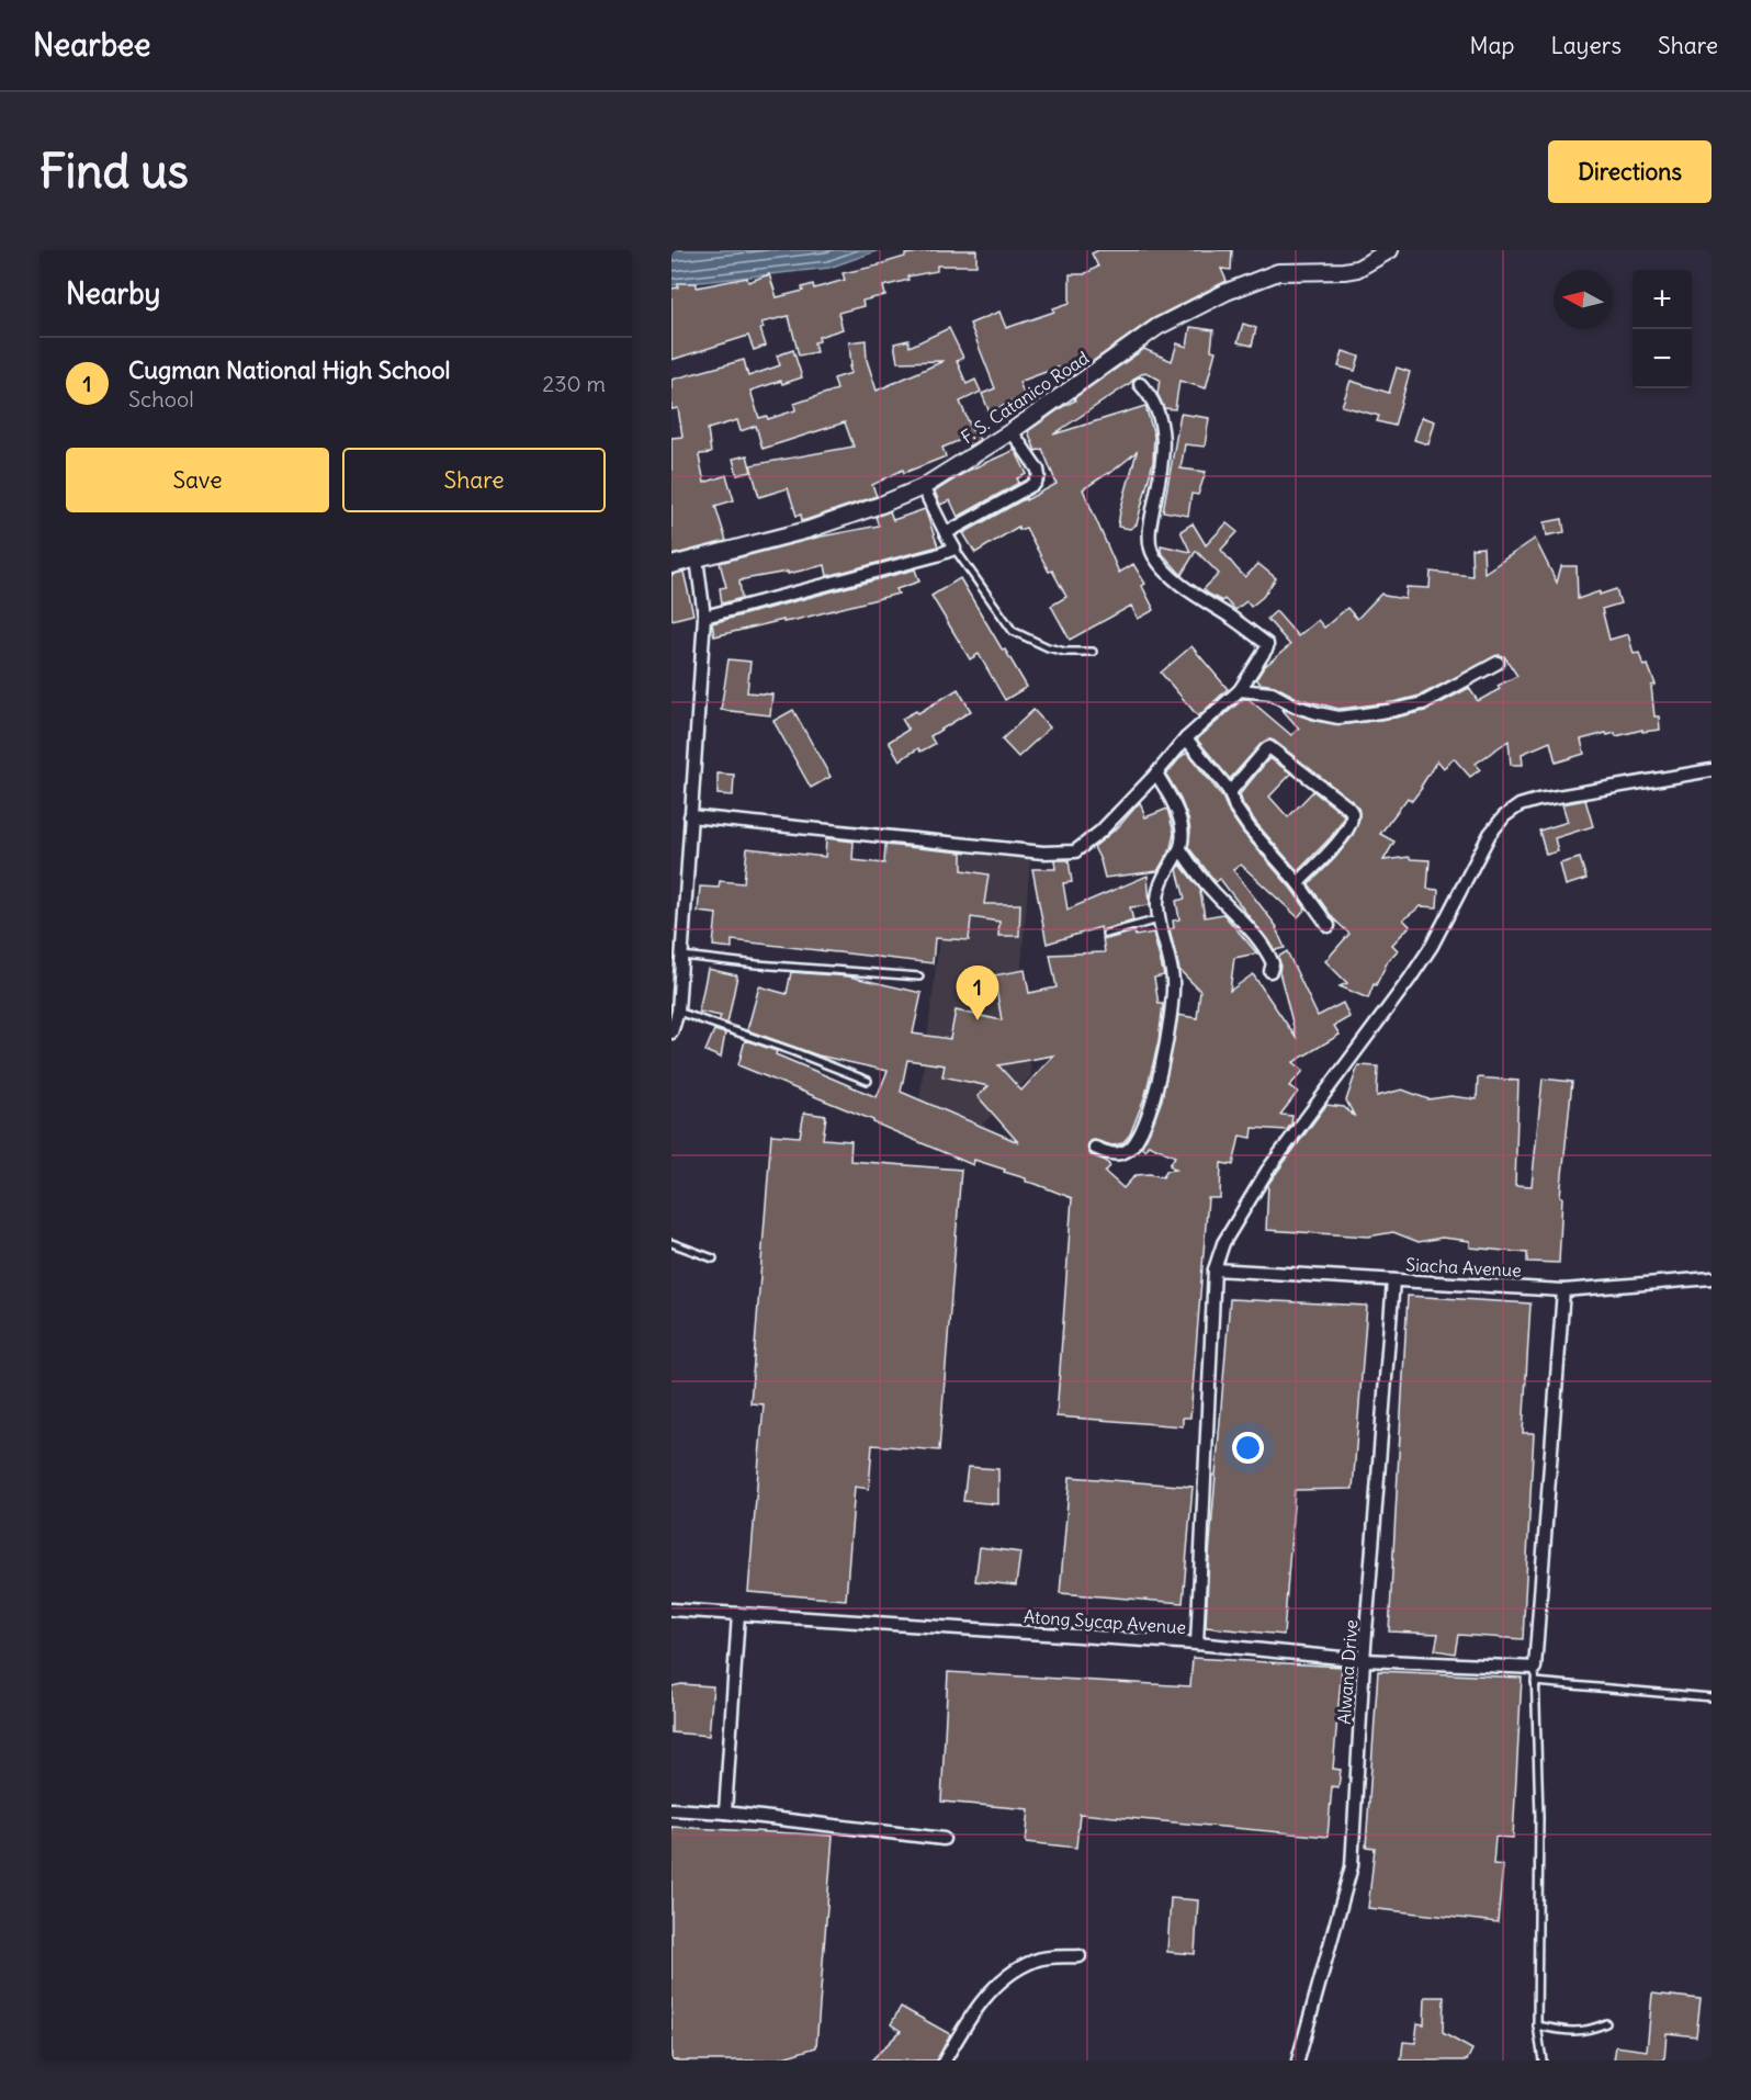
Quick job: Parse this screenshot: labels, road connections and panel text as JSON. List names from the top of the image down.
{
  "streets": {
    "street": [
      "F. S. Catanico Road",
      "Siacha Avenue",
      "Atong Sycap Avenue",
      "Alwana Drive"
    ]
  },
  "crossings": [
    ["Siacha Avenue", "Alwana Drive"],
    ["Atong Sycap Avenue", "Alwana Drive"]
  ],
  "north": "left",
  "page": {
    "header": "Nearbee",
    "nav": ["Map", "Layers", "Share"],
    "buttons": [
      "Directions",
      ["Save", "Share"]
    ],
    "title": "Find us",
    "heading": "Nearby",
    "map_buttons": ["+", "−"],
    "list": [
      {
        "mark": "1",
        "name": "Cugman National High School",
        "note": "School",
        "value": "230 m"
      }
    ],
    "pins": "1"
  }
}
